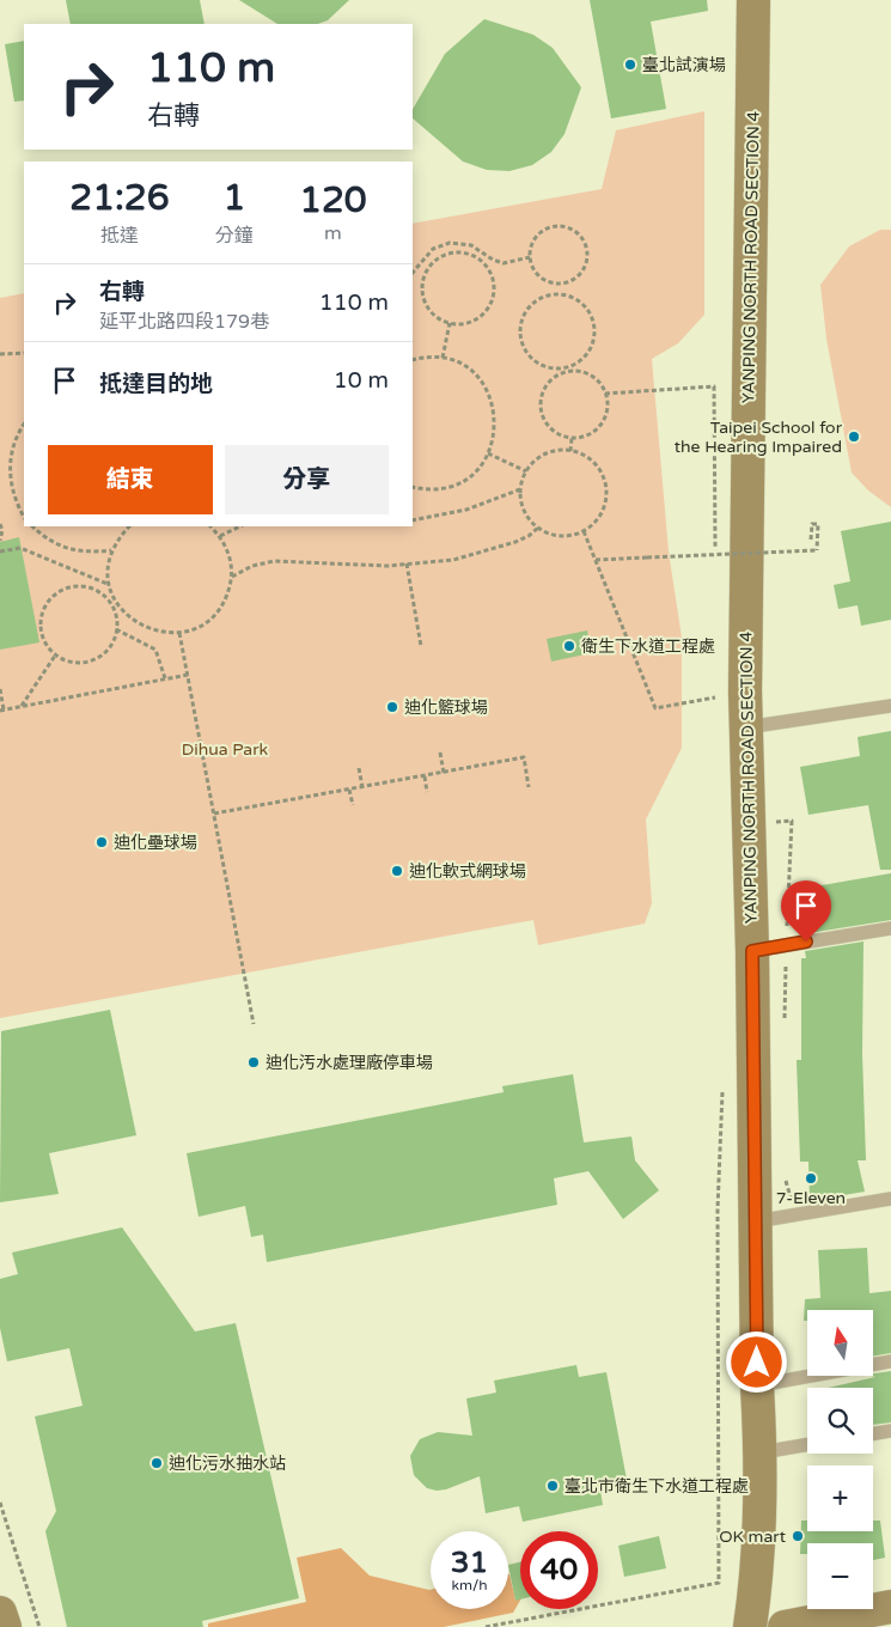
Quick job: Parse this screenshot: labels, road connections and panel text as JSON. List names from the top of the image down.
{
  "streets": {
    "street": ["YANPING NORTH ROAD SECTION 4"]
  },
  "parks": ["Dihua Park"],
  "places": [
    "臺北試演場",
    "Taipei School for the Hearing Impaired",
    "衛生下水道工程處",
    "迪化籃球場",
    "迪化壘球場",
    "迪化軟式網球場",
    "迪化汚水處理廠停車場",
    "7-Eleven",
    "迪化污水抽水站",
    "臺北市衛生下水道工程處",
    "OK mart"
  ],
  "north": "top",
  "page": {
    "turn": ["110 m", "右轉"],
    "eta": [
      "21:26",
      "抵達",
      "1",
      "分鐘",
      "120",
      "m"
    ],
    "list": [
      {
        "name": "右轉",
        "note": "延平北路四段179巷",
        "value": "110 m"
      },
      {
        "name": "抵達目的地",
        "value": "10 m"
      }
    ],
    "buttons": ["結束", "分享"],
    "map_buttons": ["+", "−"],
    "speed": "31 km/h",
    "limit": "40"
  }
}
